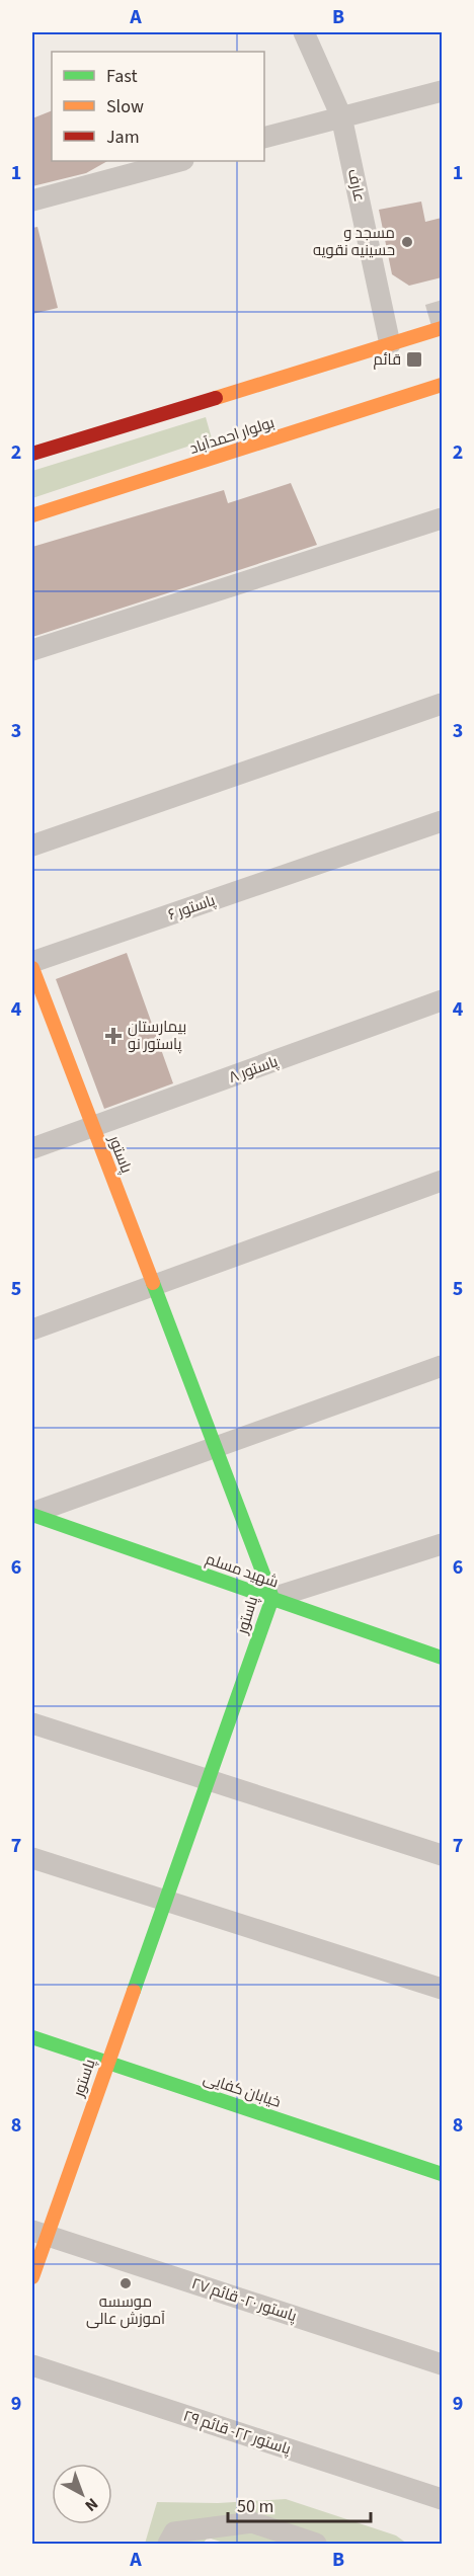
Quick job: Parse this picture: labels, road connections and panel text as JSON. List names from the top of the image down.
{
  "streets": {
    "street": [
      "عارف",
      "بولوار احمدآباد",
      "پاستور ۶",
      "پاستور ۸",
      "پاستور",
      "شهید مسلم",
      "خیابان کفایی",
      "پاستور ۲۰- قائم ۲۷",
      "پاستور ۲۲- قائم ۲۹"
    ]
  },
  "crossings": [
    ["پاستور ۸", "پاستور"],
    ["پاستور", "شهید مسلم"],
    ["پاستور", "خیابان کفایی"],
    ["پاستور", "پاستور ۲۰- قائم ۲۷"]
  ],
  "places": {
    "other": ["مسجد و حسینیه نقویه", "موسسه آموزش عالی"],
    "transit": ["قائم"],
    "health": ["بیمارستان پاستور نو"]
  },
  "legend": ["Fast", "Slow", "Jam"],
  "scale_bar": "50 m",
  "north": "bottom right",
  "grid": {
    "columns": ["A", "B"],
    "rows": [
      "1",
      "2",
      "3",
      "4",
      "5",
      "6",
      "7",
      "8",
      "9"
    ]
  }
}
